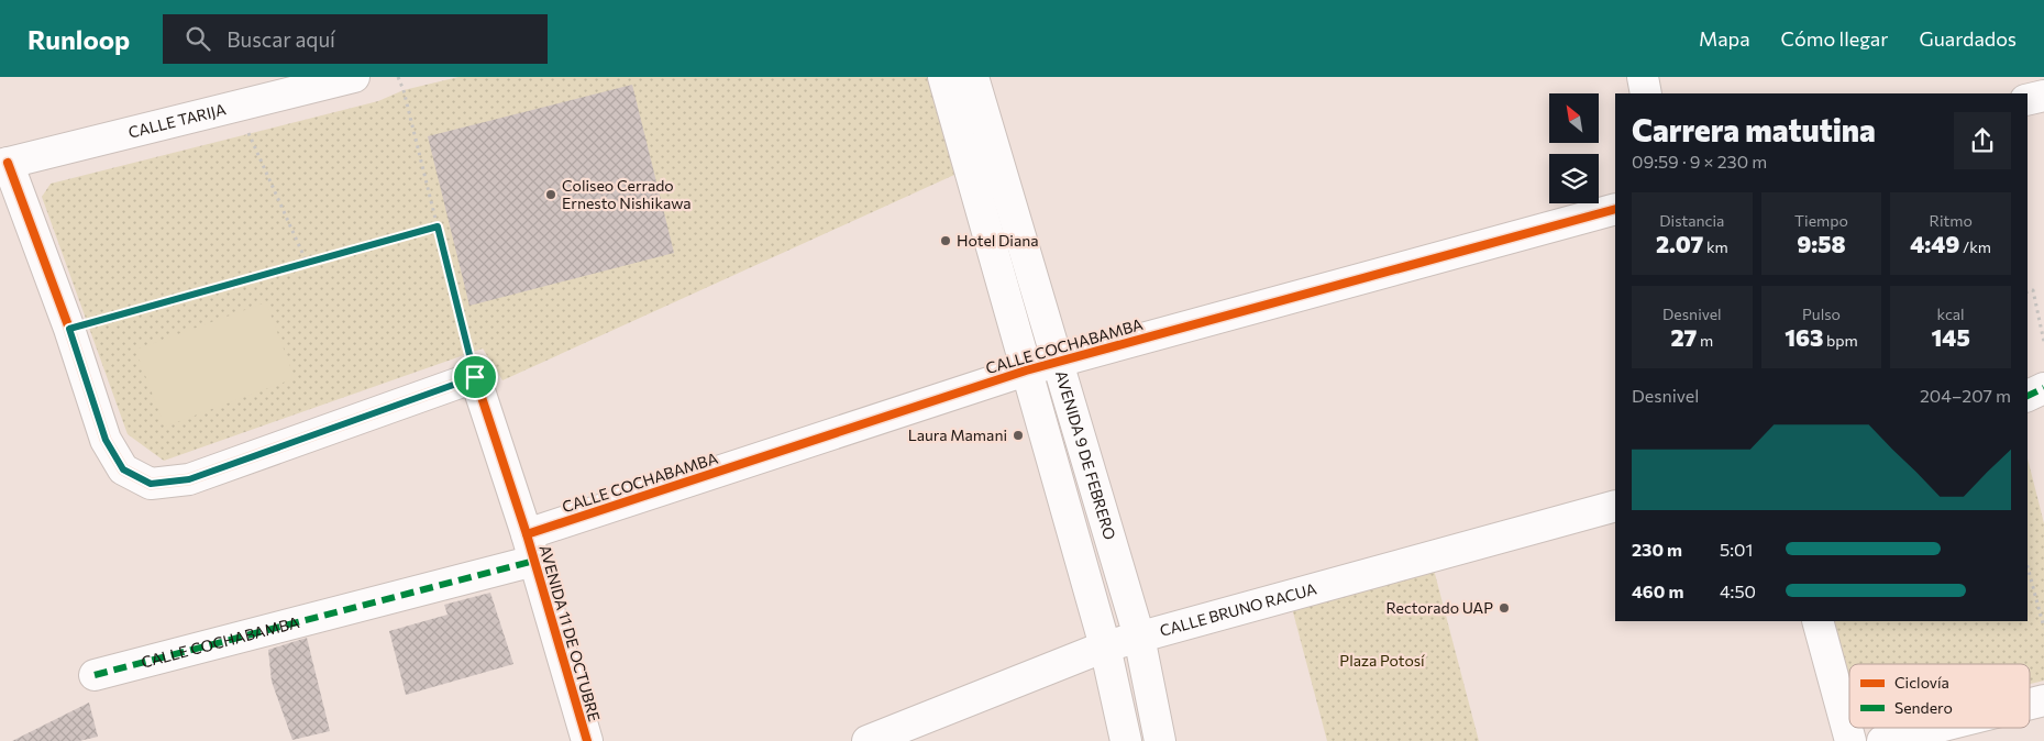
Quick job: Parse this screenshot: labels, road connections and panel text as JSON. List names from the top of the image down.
{
  "streets": {
    "street": [
      "CALLE TARIJA",
      "CALLE COCHABAMBA",
      "AVENIDA 9 DE FEBRERO",
      "CALLE BRUNO RACUA",
      "AVENIDA 11 DE OCTUBRE"
    ]
  },
  "crossings": [
    ["CALLE COCHABAMBA", "AVENIDA 9 DE FEBRERO"],
    ["CALLE COCHABAMBA", "AVENIDA 11 DE OCTUBRE"],
    ["AVENIDA 9 DE FEBRERO", "CALLE BRUNO RACUA"]
  ],
  "parks": ["Plaza Potosí"],
  "places": [
    "Coliseo Cerrado Ernesto Nishikawa",
    "Hotel Diana",
    "Laura Mamani",
    "Rectorado UAP"
  ],
  "legend": ["Ciclovía", "Sendero"],
  "north": "top left",
  "page": {
    "header": "Runloop",
    "search": "Buscar aquí",
    "nav": ["Mapa", "Cómo llegar", "Guardados"],
    "heading": ["Carrera matutina", "09:59 · 9 × 230 m"],
    "stats": [
      ["Distancia", "2.07 km"],
      ["Tiempo", "9:58"],
      ["Ritmo", "4:49 /km"],
      ["Desnivel", "27 m"],
      ["Pulso", "163 bpm"],
      ["kcal", "145"]
    ],
    "chart": ["Desnivel", "204–207 m"],
    "list": [
      {
        "name": "230 m",
        "note": "5:01"
      },
      {
        "name": "460 m",
        "note": "4:50"
      }
    ]
  }
}
